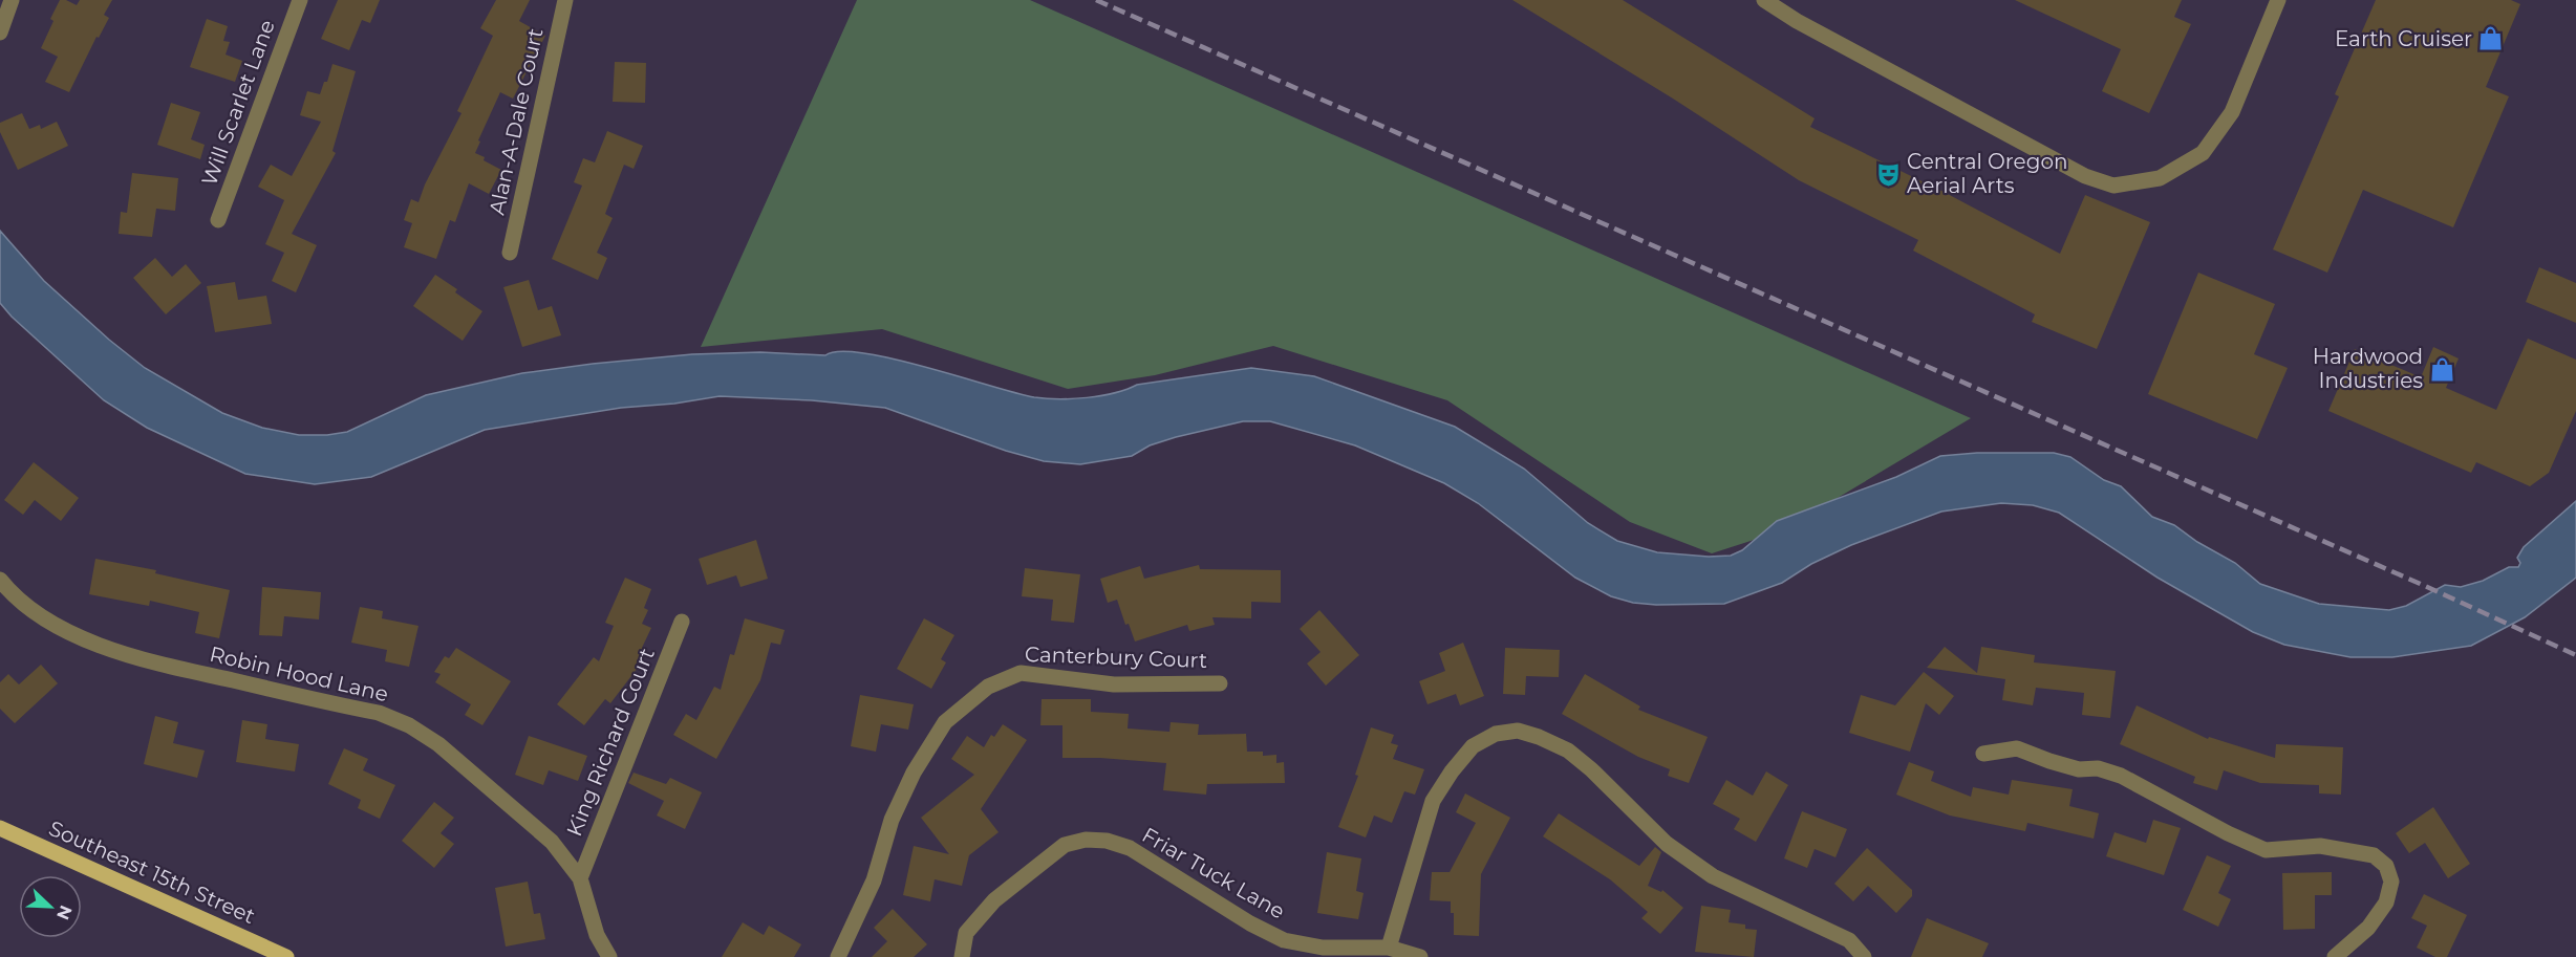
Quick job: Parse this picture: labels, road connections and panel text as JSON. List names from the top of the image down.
{
  "streets": {
    "main road": ["Southeast 15th Street"],
    "street": [
      "Will Scarlet Lane",
      "Alan-A-Dale Court",
      "Canterbury Court",
      "Robin Hood Lane",
      "King Richard Court",
      "Friar Tuck Lane"
    ]
  },
  "crossings": [
    ["Robin Hood Lane", "King Richard Court"]
  ],
  "places": {
    "shop": ["Earth Cruiser", "Hardwood Industries"],
    "theatre": ["Central Oregon Aerial Arts"]
  },
  "north": "bottom right"
}
